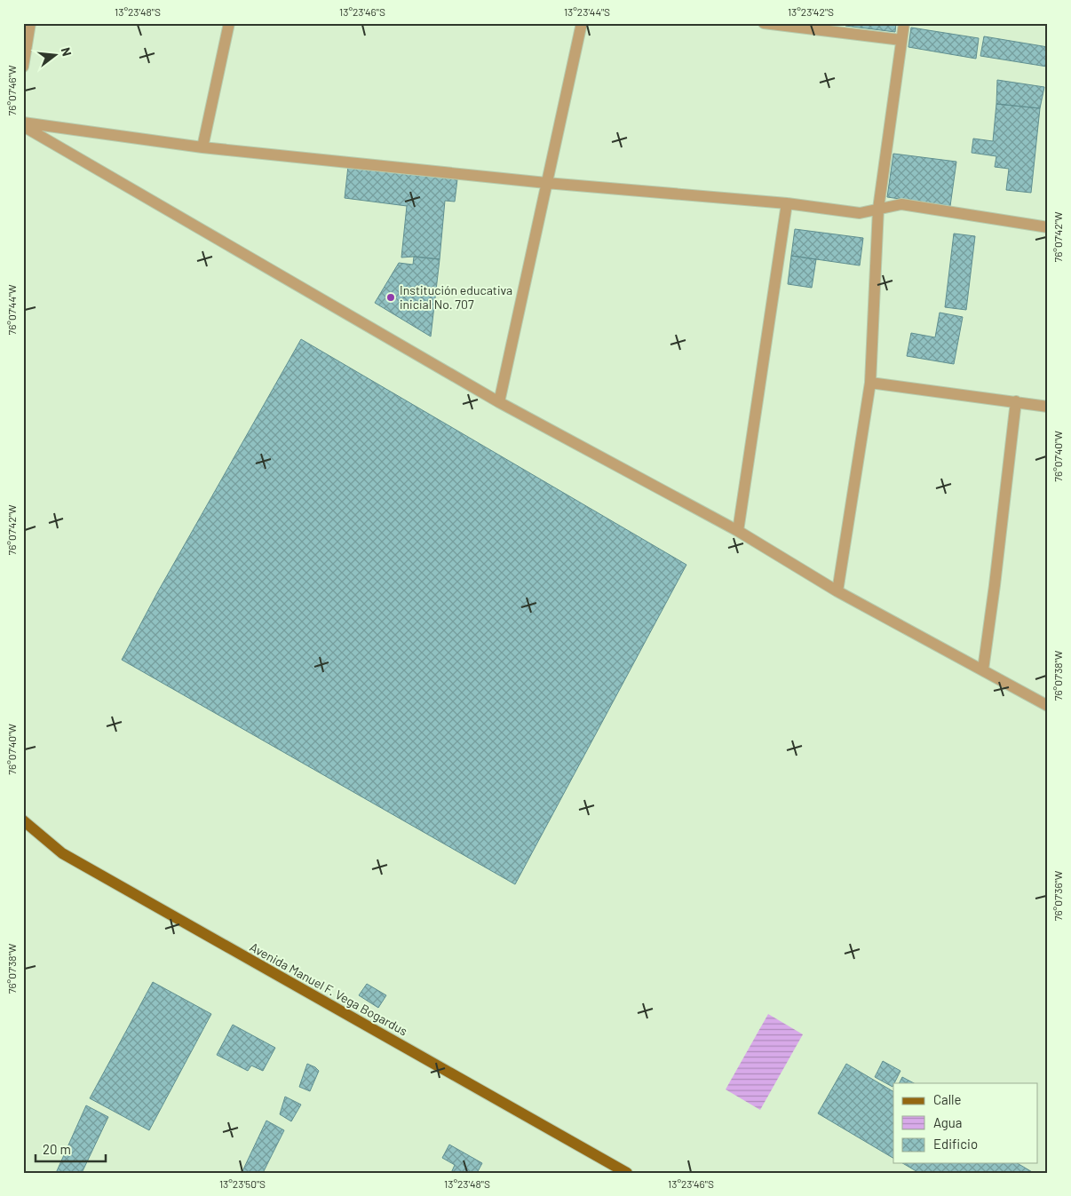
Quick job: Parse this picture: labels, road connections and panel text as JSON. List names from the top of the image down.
{
  "streets": {
    "main road": ["Avenida Manuel F. Vega Bogardus"]
  },
  "places": ["Institución educativa inicial No. 707"],
  "legend": ["Calle", "Agua", "Edificio"],
  "scale_bar": "20 m",
  "north": "right",
  "coordinates": [
    "13°23'48\"S",
    "13°23'46\"S",
    "13°23'44\"S",
    "13°23'42\"S",
    "76°07'46\"W",
    "76°07'42\"W",
    "76°07'44\"W",
    "76°07'40\"W",
    "76°07'38\"W",
    "76°07'36\"W",
    "13°23'50\"S"
  ]
}
